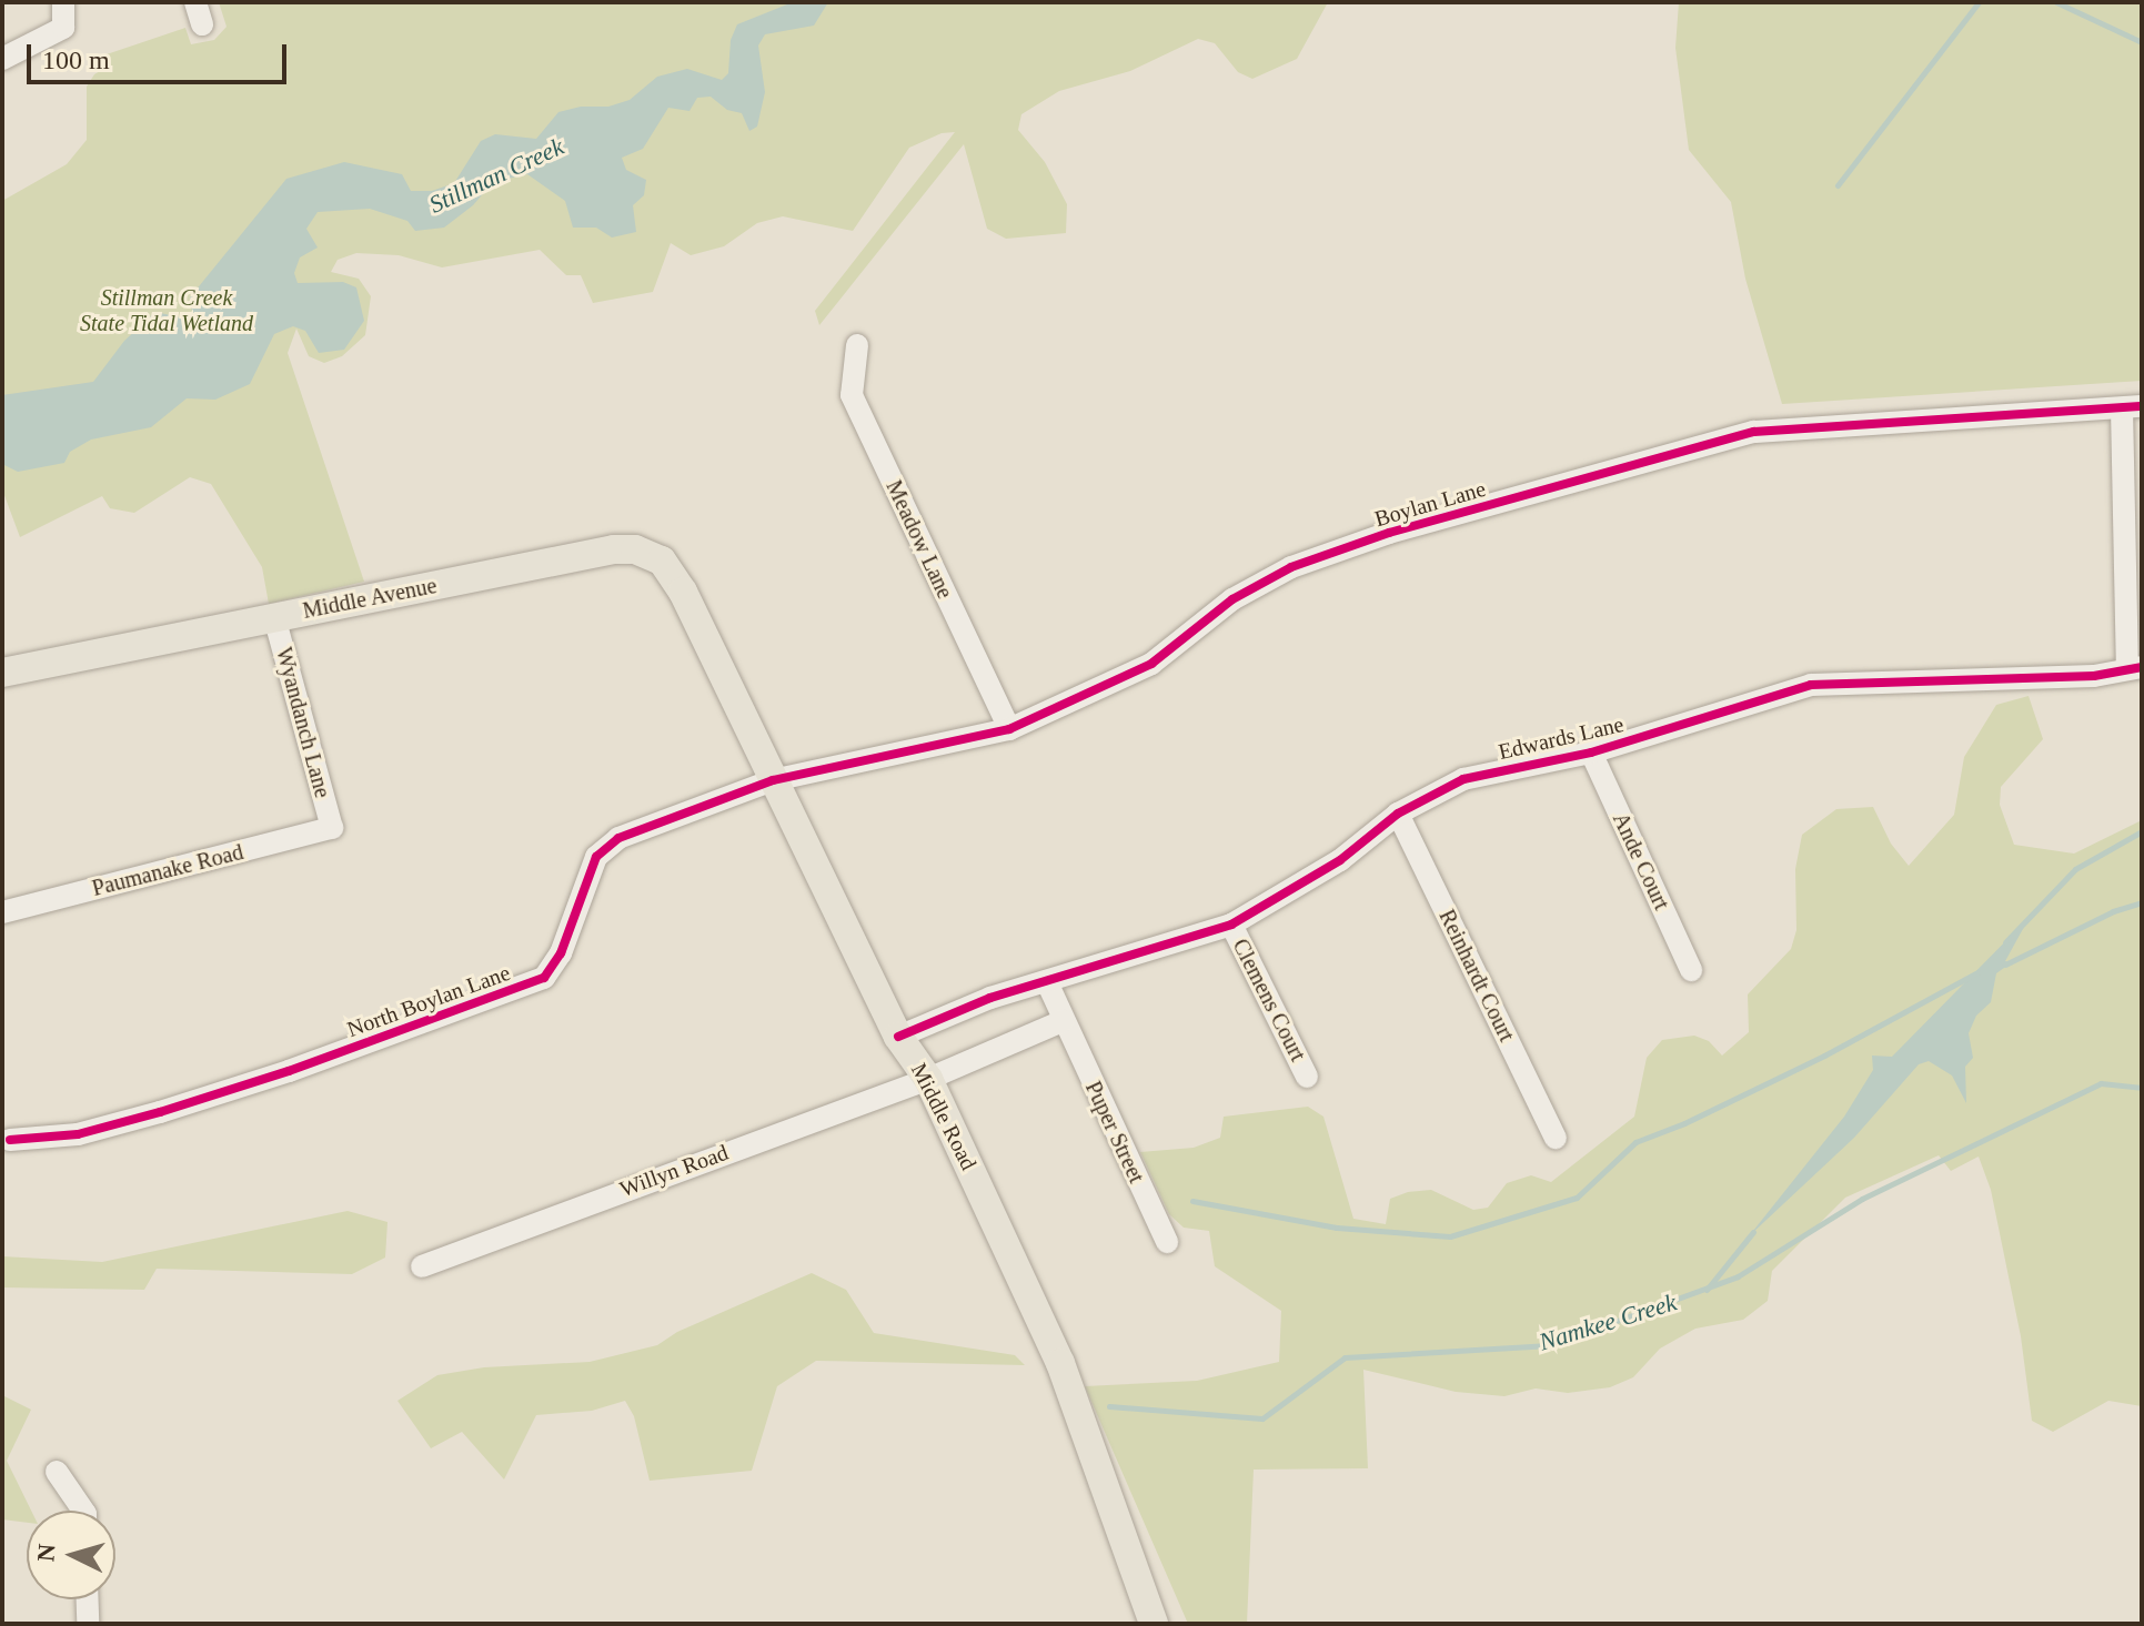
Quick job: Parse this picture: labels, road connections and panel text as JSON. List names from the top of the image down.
{
  "streets": {
    "main road": ["Middle Avenue", "Middle Road"],
    "street": [
      "Boylan Lane",
      "Meadow Lane",
      "Wyandanch Lane",
      "Edwards Lane",
      "Ande Court",
      "Paumanake Road",
      "Reinhardt Court",
      "Clemens Court",
      "North Boylan Lane",
      "Puper Street",
      "Willyn Road"
    ]
  },
  "crossings": [
    ["Boylan Lane", "Meadow Lane"],
    ["Boylan Lane", "North Boylan Lane"],
    ["Boylan Lane", "Middle Road"],
    ["Middle Avenue", "Wyandanch Lane"],
    ["Middle Avenue", "Middle Road"],
    ["Wyandanch Lane", "Paumanake Road"],
    ["Edwards Lane", "Ande Court"],
    ["Edwards Lane", "Reinhardt Court"],
    ["Edwards Lane", "Clemens Court"],
    ["Edwards Lane", "Middle Road"],
    ["North Boylan Lane", "Middle Road"],
    ["Middle Road", "Willyn Road"],
    ["Puper Street", "Willyn Road"]
  ],
  "water": ["Stillman Creek", "Namkee Creek"],
  "parks": ["Stillman Creek State Tidal Wetland"],
  "scale_bar": "100 m",
  "north": "left"
}
